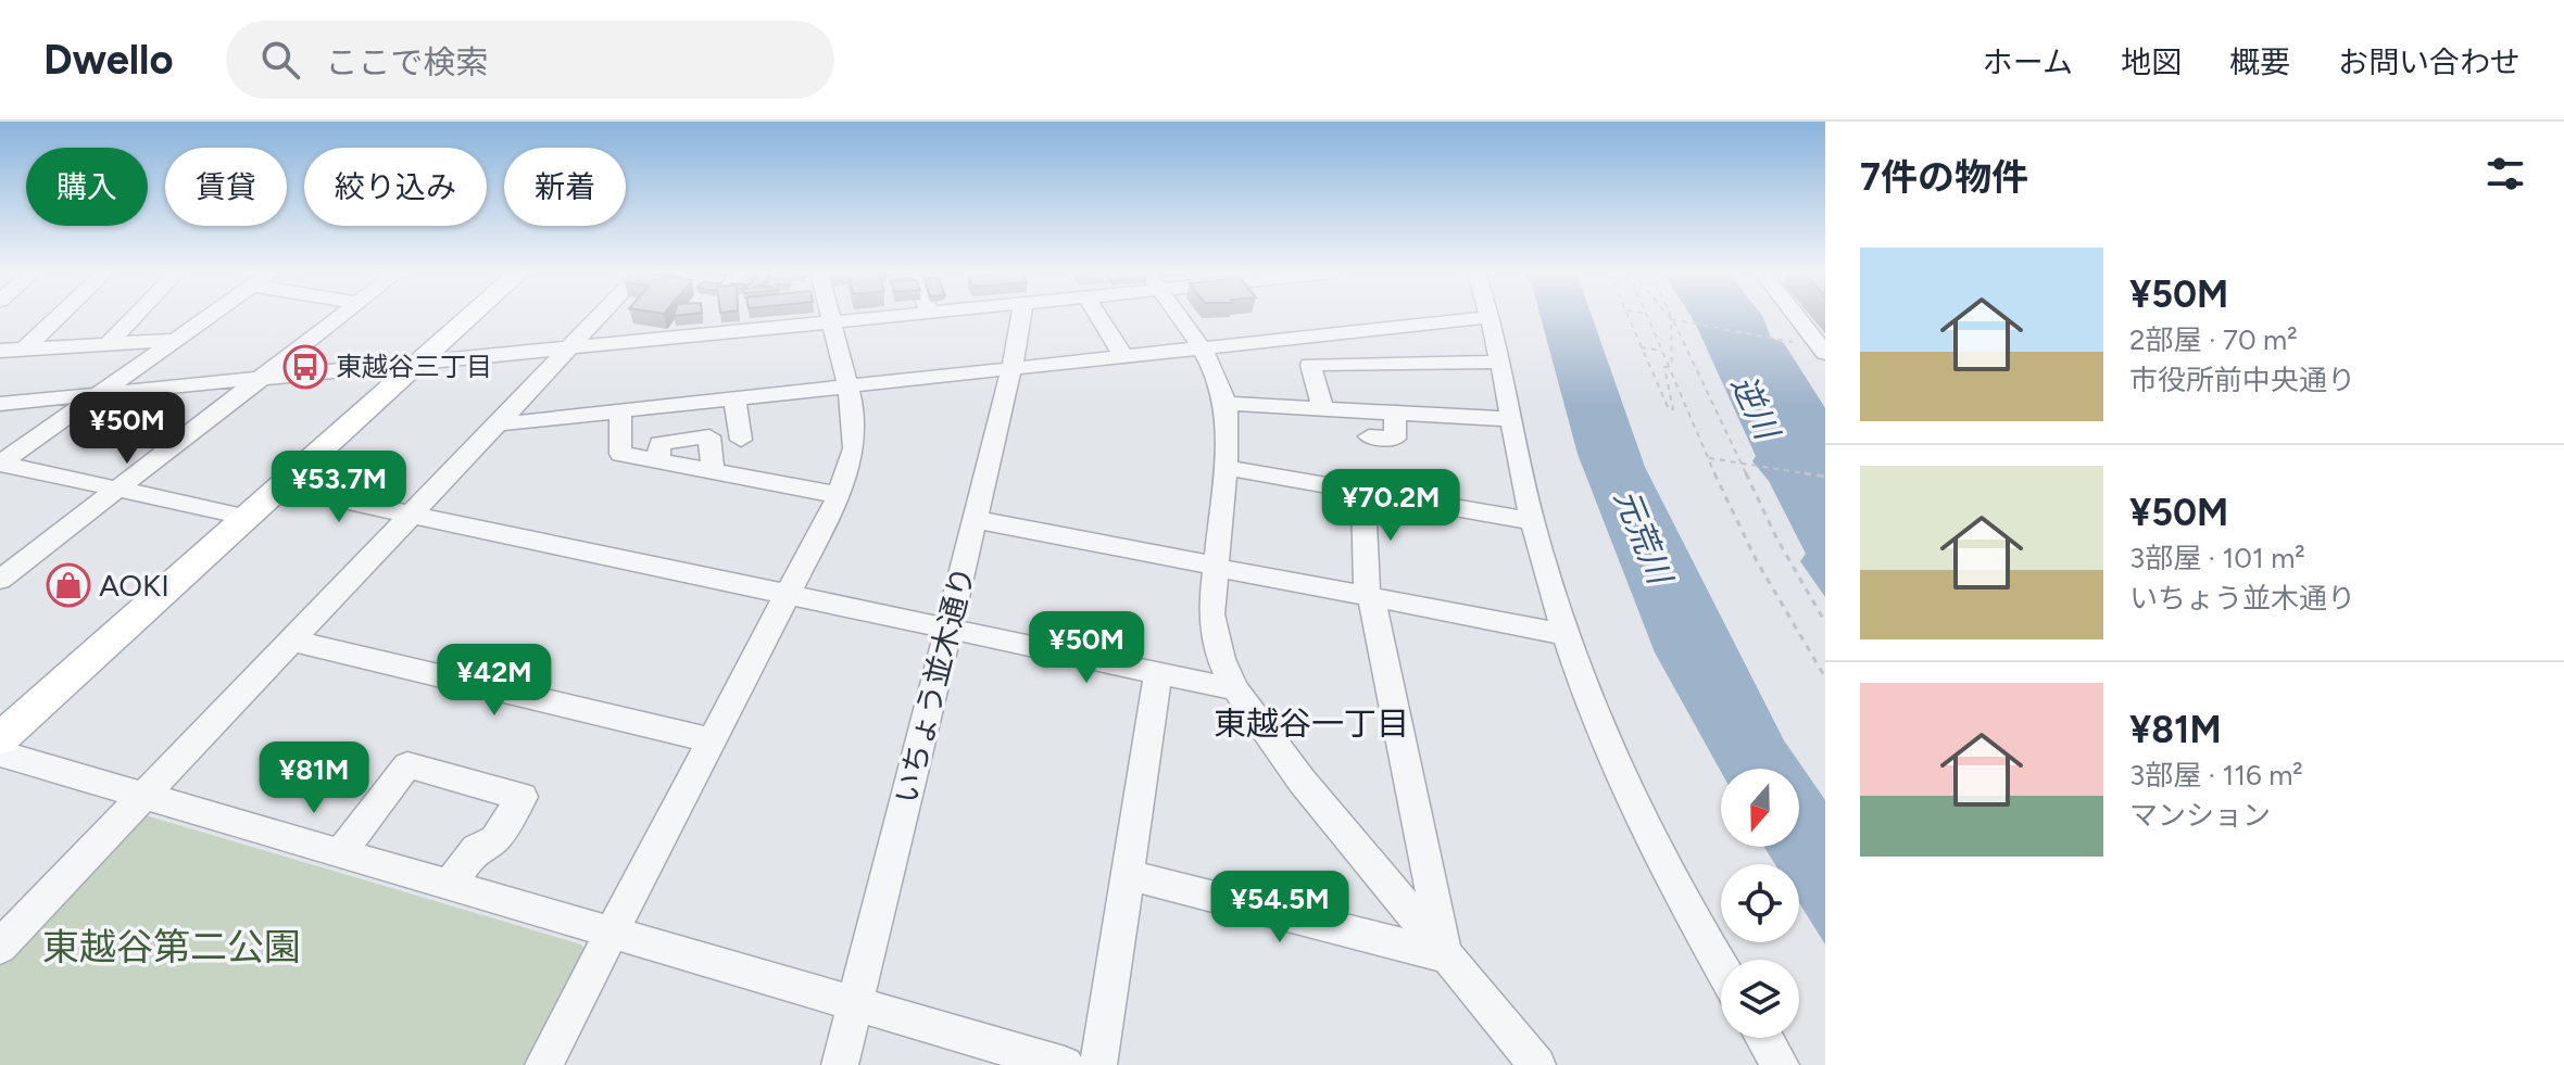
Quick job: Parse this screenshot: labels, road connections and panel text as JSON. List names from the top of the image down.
{
  "streets": {
    "street": ["いちょう並木通り"]
  },
  "districts": ["東越谷一丁目"],
  "water": ["逆川", "元荒川"],
  "parks": ["東越谷第二公園"],
  "places": {
    "bus stop": ["東越谷三丁目"],
    "shop": ["AOKI"]
  },
  "north": "bottom",
  "page": {
    "header": "Dwello",
    "search": "ここで検索",
    "nav": [
      "ホーム",
      "地図",
      "概要",
      "お問い合わせ"
    ],
    "heading": "7件の物件",
    "chip": [
      "購入",
      "賃貸",
      "絞り込み",
      "新着"
    ],
    "list": [
      {
        "name": "¥50M",
        "note": "2部屋 · 70 m² · 市役所前中央通り"
      },
      {
        "name": "¥50M",
        "note": "3部屋 · 101 m² · いちょう並木通り"
      },
      {
        "name": "¥81M",
        "note": "3部屋 · 116 m² · マンション"
      }
    ],
    "price": [
      "¥50M",
      "¥53.7M",
      "¥70.2M",
      "¥50M",
      "¥42M",
      "¥81M",
      "¥54.5M"
    ]
  }
}
